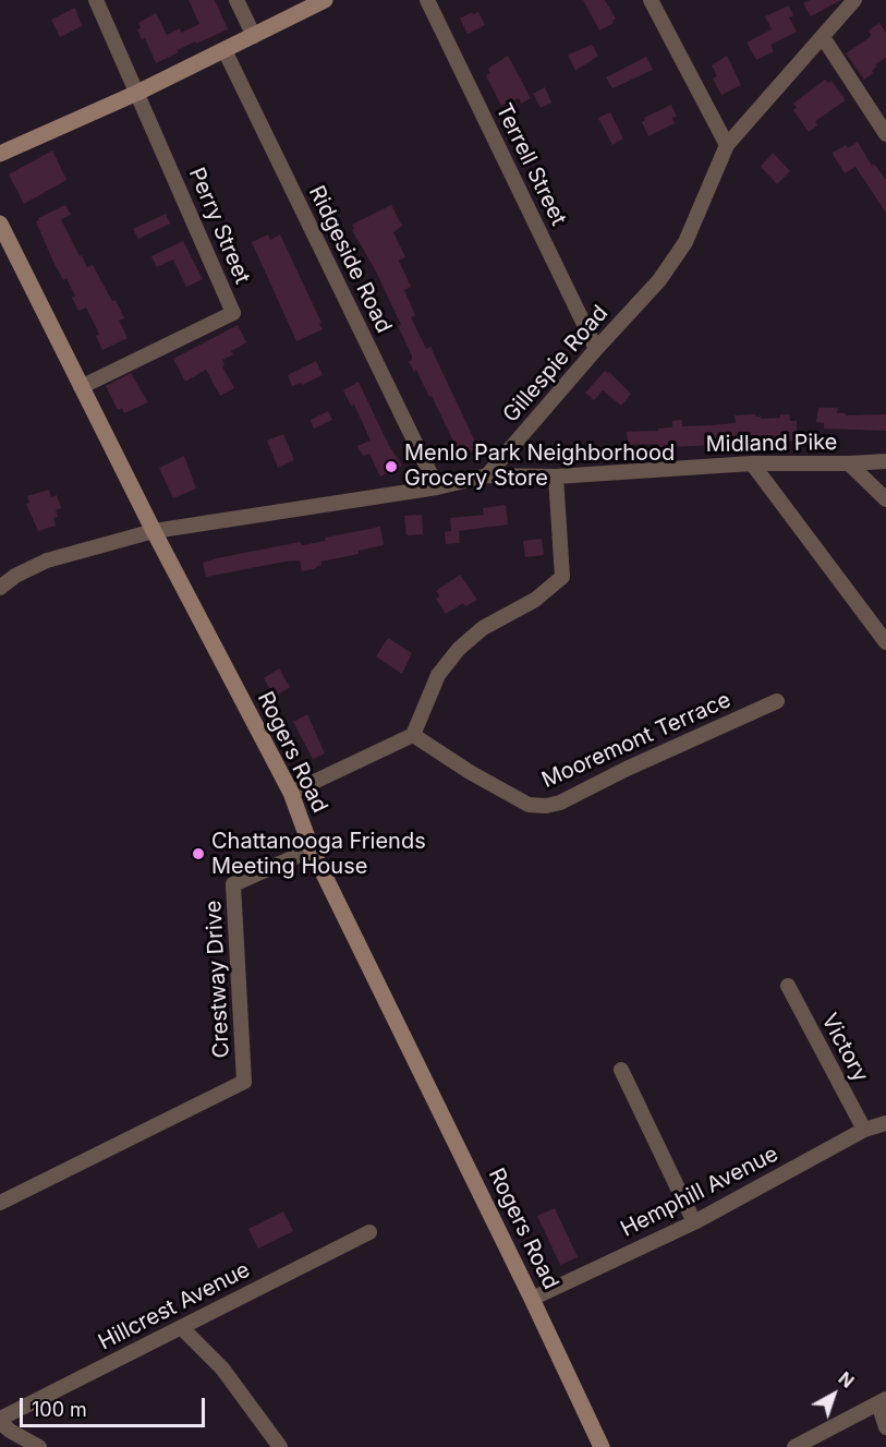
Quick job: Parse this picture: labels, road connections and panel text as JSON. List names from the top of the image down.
{
  "streets": {
    "street": [
      "Terrell Street",
      "Perry Street",
      "Ridgeside Road",
      "Gillespie Road",
      "Midland Pike",
      "Mooremont Terrace",
      "Rogers Road",
      "Crestway Drive",
      "Victory",
      "Hemphill Avenue",
      "Hillcrest Avenue"
    ]
  },
  "crossings": [
    ["Terrell Street", "Gillespie Road"],
    ["Perry Street", "Rogers Road"],
    ["Gillespie Road", "Midland Pike"],
    ["Rogers Road", "Crestway Drive"],
    ["Rogers Road", "Hemphill Avenue"],
    ["Victory", "Hemphill Avenue"]
  ],
  "places": ["Menlo Park Neighborhood Grocery Store", "Chattanooga Friends Meeting House"],
  "scale_bar": "100 m",
  "north": "top right"
}
